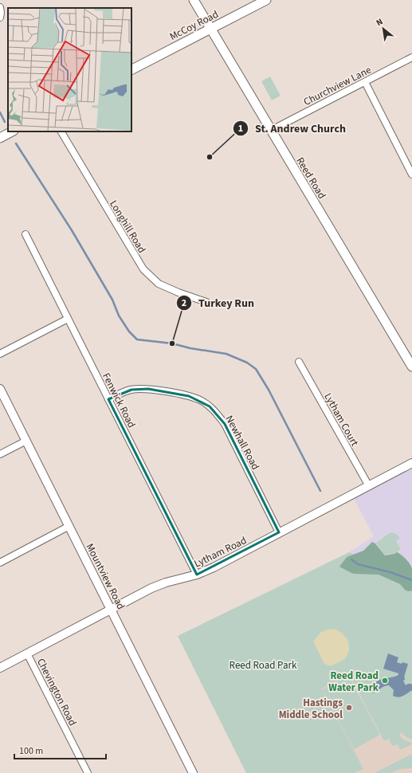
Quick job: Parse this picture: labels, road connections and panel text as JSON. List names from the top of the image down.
{
  "streets": {
    "main road": ["McCoy Road", "Reed Road"],
    "street": [
      "Churchview Lane",
      "Longhill Road",
      "Fenwick Road",
      "Lytham Court",
      "Newhall Road",
      "Lytham Road",
      "Mountview Road",
      "Chevington Road"
    ]
  },
  "crossings": [
    ["McCoy Road", "Reed Road"],
    ["Churchview Lane", "Reed Road"],
    ["Fenwick Road", "Newhall Road"],
    ["Fenwick Road", "Lytham Road"],
    ["Lytham Court", "Lytham Road"],
    ["Newhall Road", "Lytham Road"],
    ["Lytham Road", "Mountview Road"],
    ["Lytham Road", "Chevington Road"]
  ],
  "parks": ["Reed Road Park"],
  "places": [
    "St. Andrew Church",
    "Turkey Run",
    "Reed Road Water Park",
    "Hastings Middle School"
  ],
  "scale_bar": "100 m",
  "north": "top left"
}
